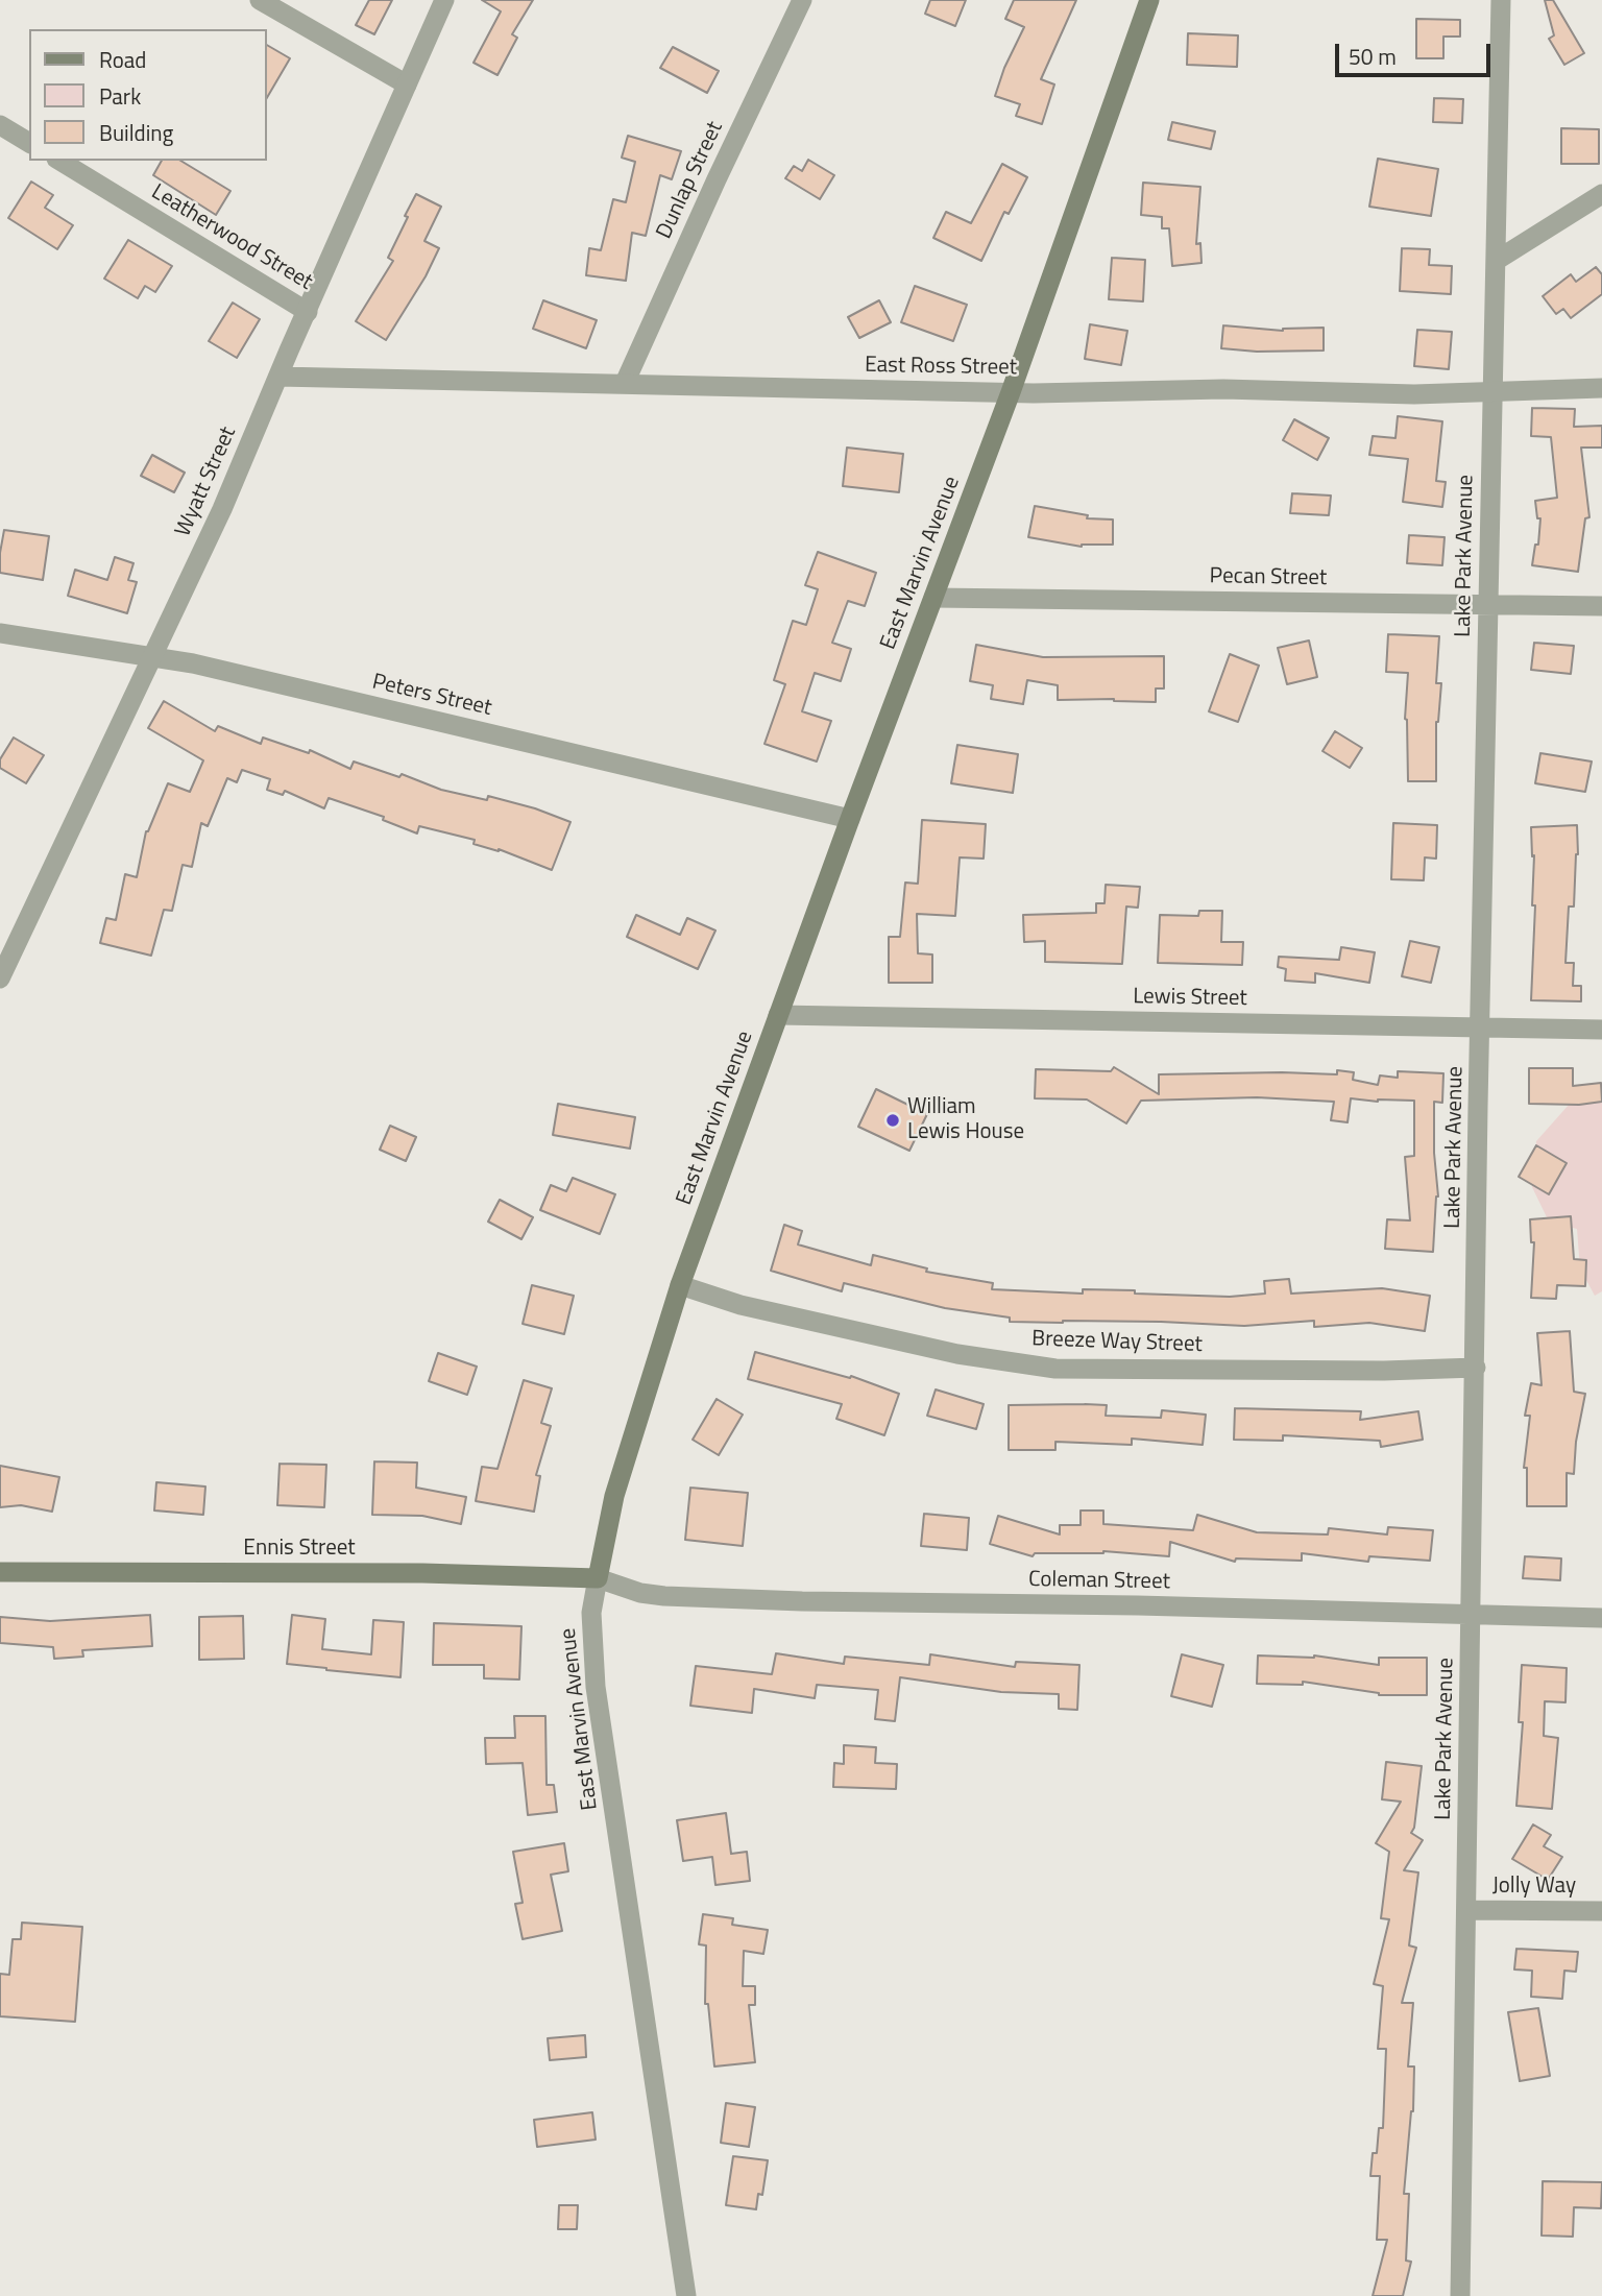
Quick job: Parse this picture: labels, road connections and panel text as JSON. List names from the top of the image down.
{
  "streets": {
    "main road": ["East Marvin Avenue", "Ennis Street"],
    "street": [
      "Dunlap Street",
      "Leatherwood Street",
      "East Ross Street",
      "Wyatt Street",
      "Lake Park Avenue",
      "Pecan Street",
      "Peters Street",
      "Lewis Street",
      "Breeze Way Street",
      "Coleman Street",
      "Jolly Way"
    ]
  },
  "crossings": [
    ["Dunlap Street", "East Ross Street"],
    ["Leatherwood Street", "Wyatt Street"],
    ["East Ross Street", "Wyatt Street"],
    ["East Ross Street", "Lake Park Avenue"],
    ["East Ross Street", "East Marvin Avenue"],
    ["Wyatt Street", "Peters Street"],
    ["Lake Park Avenue", "Pecan Street"],
    ["Lake Park Avenue", "Lewis Street"],
    ["Lake Park Avenue", "Breeze Way Street"],
    ["Lake Park Avenue", "Coleman Street"],
    ["Lake Park Avenue", "Jolly Way"],
    ["East Marvin Avenue", "Pecan Street"],
    ["East Marvin Avenue", "Peters Street"],
    ["East Marvin Avenue", "Lewis Street"],
    ["East Marvin Avenue", "Breeze Way Street"],
    ["East Marvin Avenue", "Ennis Street"],
    ["East Marvin Avenue", "Coleman Street"],
    ["Ennis Street", "Coleman Street"]
  ],
  "places": ["William Lewis House"],
  "legend": ["Road", "Park", "Building"],
  "scale_bar": "50 m"
}
